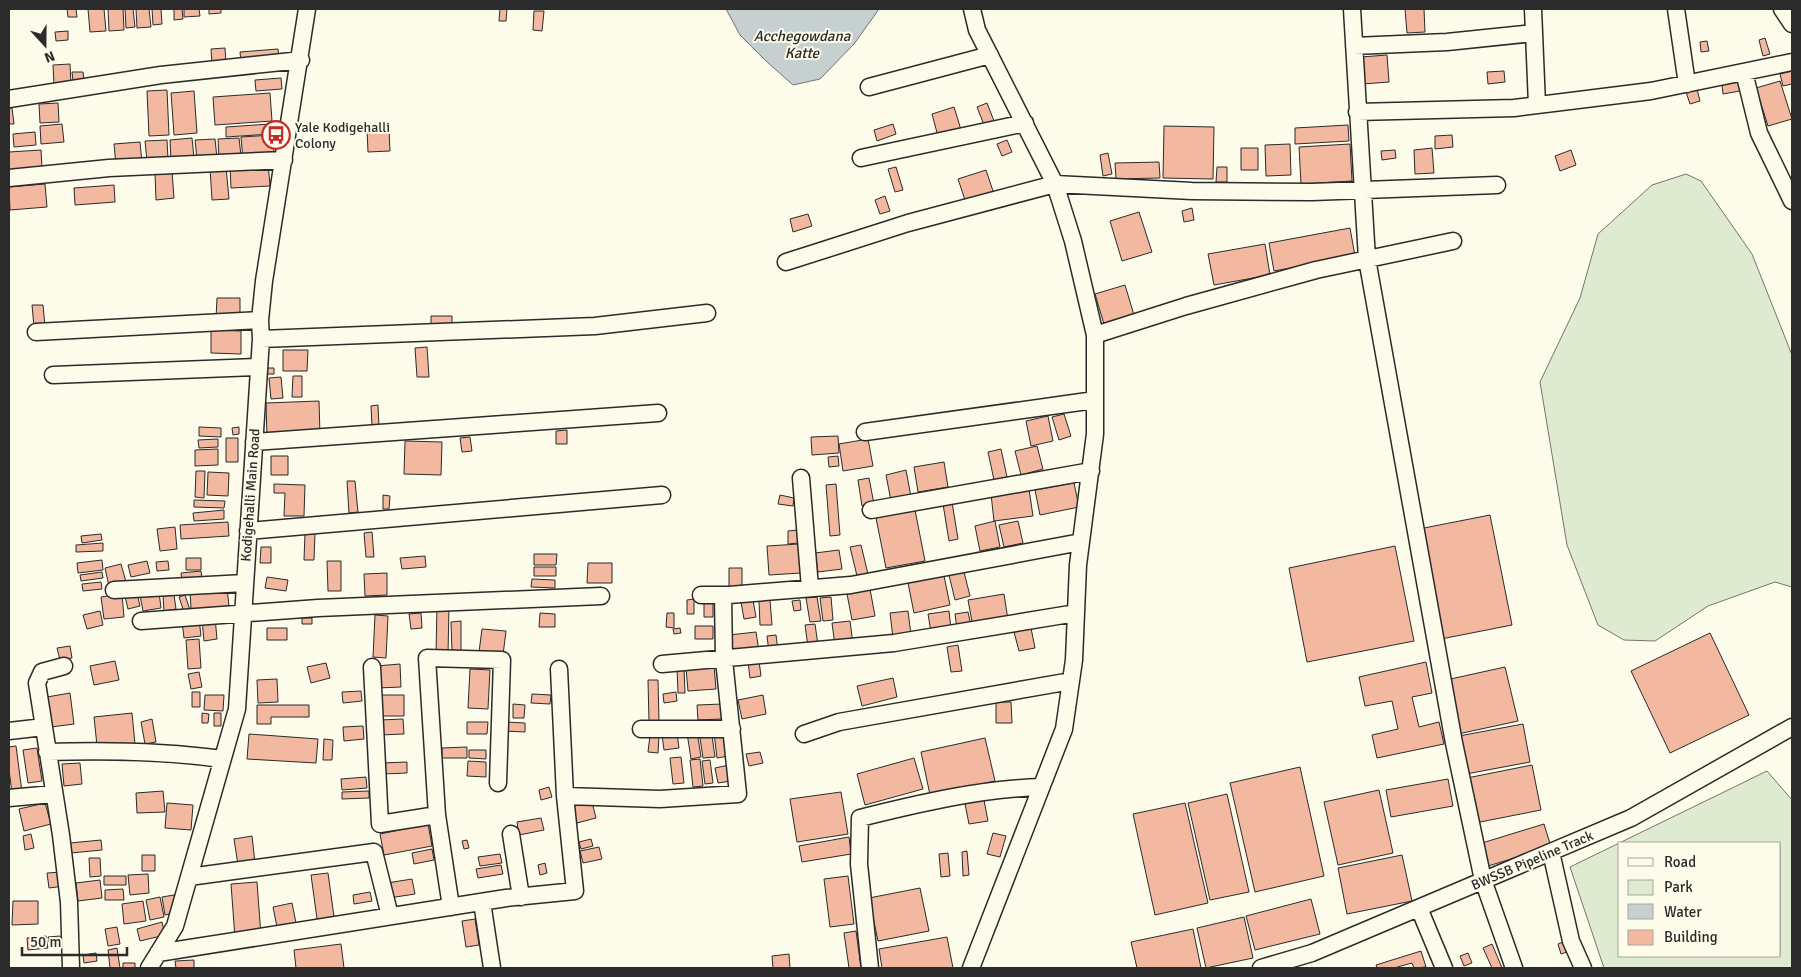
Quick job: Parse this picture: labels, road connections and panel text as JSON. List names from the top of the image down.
{
  "streets": {
    "street": ["Kodigehalli Main Road", "BWSSB Pipeline Track"]
  },
  "water": ["Acchegowdana Katte"],
  "places": {
    "bus stop": ["Yale Kodigehalli Colony"]
  },
  "legend": [
    "Road",
    "Park",
    "Water",
    "Building"
  ],
  "scale_bar": "50 m",
  "north": "bottom"
}
